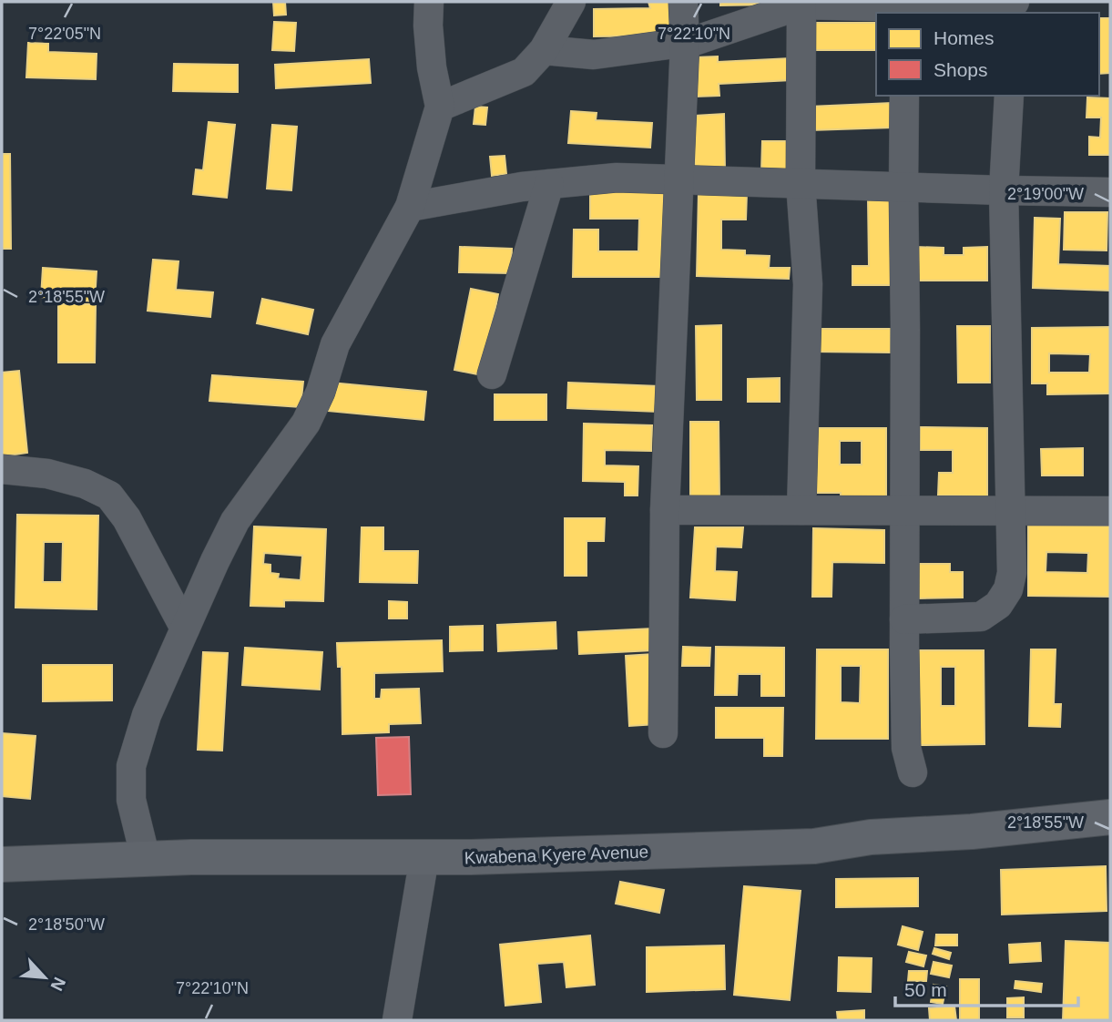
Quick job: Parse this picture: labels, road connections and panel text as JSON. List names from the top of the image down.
{
  "streets": {
    "main road": ["Kwabena Kyere Avenue"]
  },
  "legend": ["Homes", "Shops"],
  "scale_bar": "50 m",
  "north": "bottom right",
  "coordinates": [
    "7°22'05\"N",
    "7°22'10\"N",
    "2°19'00\"W",
    "2°18'55\"W",
    "2°18'50\"W"
  ]
}
